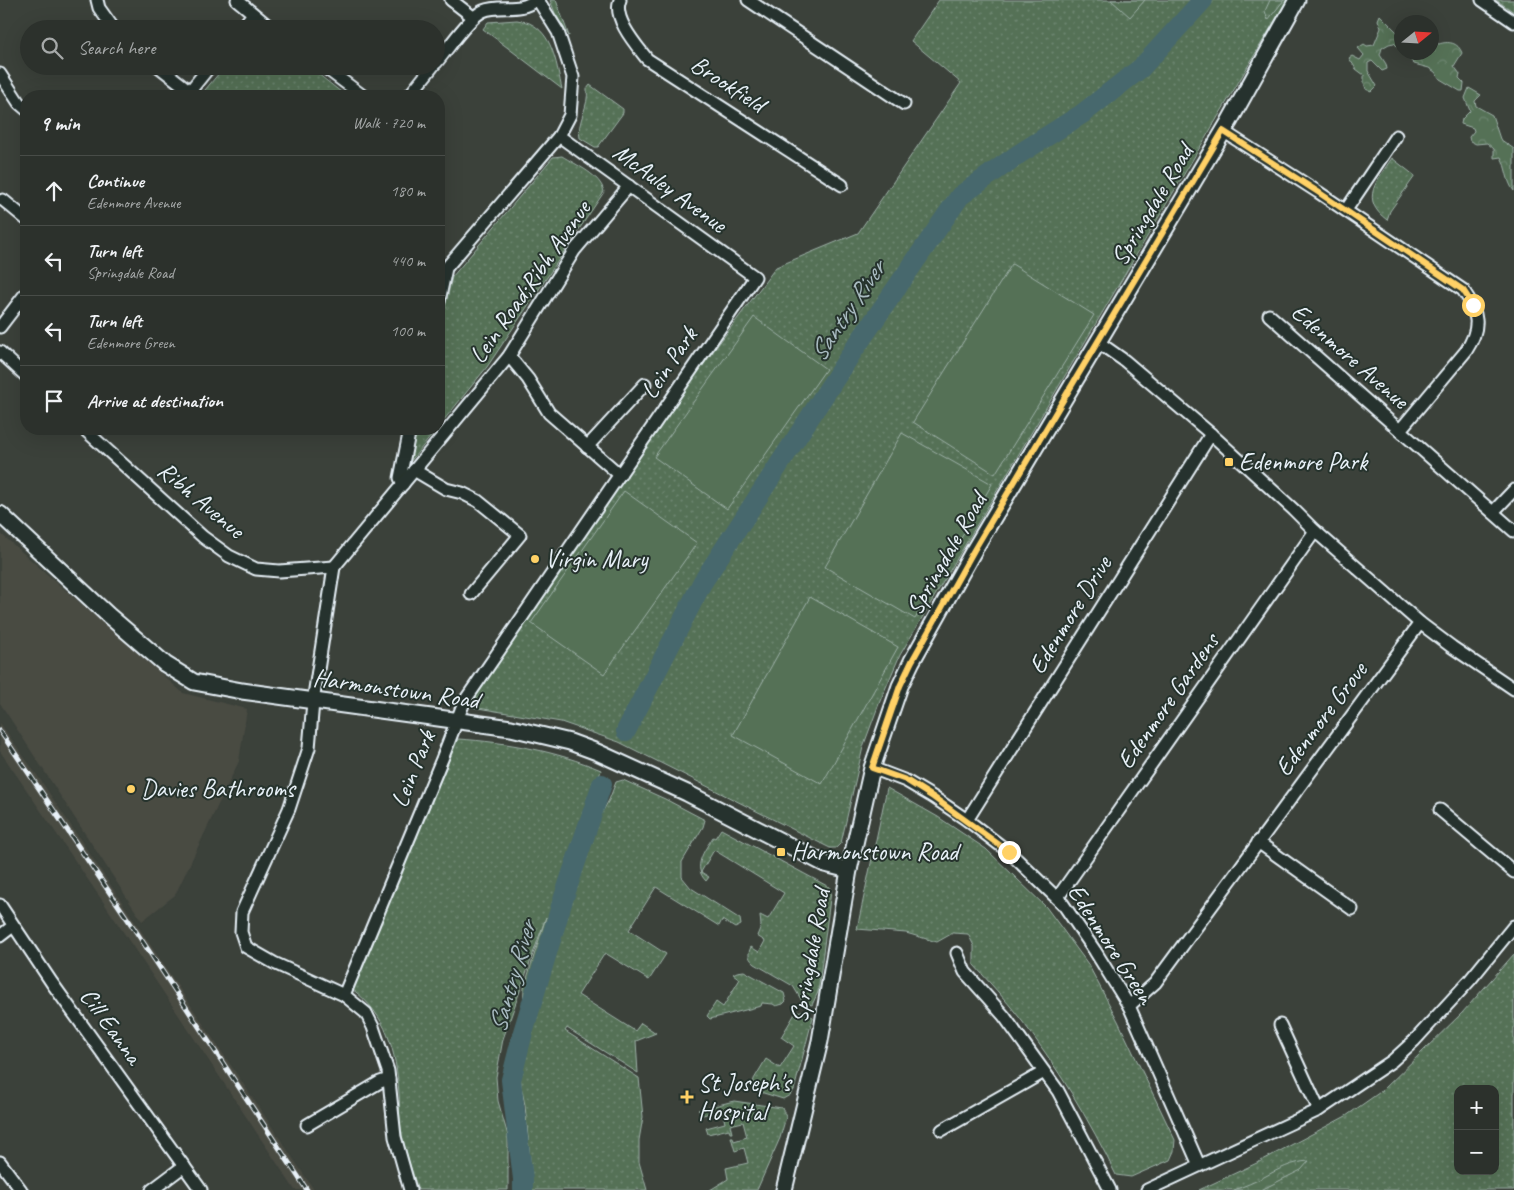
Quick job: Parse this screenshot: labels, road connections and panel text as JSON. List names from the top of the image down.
{
  "streets": {
    "street": [
      "Brookfield",
      "McAuley Avenue",
      "Springdale Road",
      "Lein Road;Ribh Avenue",
      "Edenmore Avenue",
      "Lein Park",
      "Ribh Avenue",
      "Edenmore Drive",
      "Harmonstown Road",
      "Edenmore Gardens",
      "Edenmore Grove",
      "Edenmore Green",
      "Cill Eanna"
    ]
  },
  "crossings": [
    ["McAuley Avenue", "Lein Road;Ribh Avenue"],
    ["McAuley Avenue", "Lein Park"],
    ["Springdale Road", "Edenmore Avenue"],
    ["Springdale Road", "Harmonstown Road"],
    ["Springdale Road", "Edenmore Green"],
    ["Lein Road;Ribh Avenue", "Ribh Avenue"],
    ["Lein Park", "Harmonstown Road"],
    ["Edenmore Drive", "Edenmore Green"],
    ["Edenmore Gardens", "Edenmore Green"],
    ["Edenmore Grove", "Edenmore Green"]
  ],
  "water": ["Santry River"],
  "places": {
    "transit": ["Edenmore Park", "Harmonstown Road"],
    "other": ["Virgin Mary", "Davies Bathrooms"],
    "health": ["St Joseph's Hospital"]
  },
  "north": "right",
  "page": {
    "search": "Search here",
    "heading": ["9 min", "Walk · 720 m"],
    "list": [
      ["Continue", "Edenmore Avenue", "180 m"],
      ["Turn left", "Springdale Road", "440 m"],
      ["Turn left", "Edenmore Green", "100 m"],
      "Arrive at destination"
    ],
    "map_buttons": ["+", "−"]
  }
}
